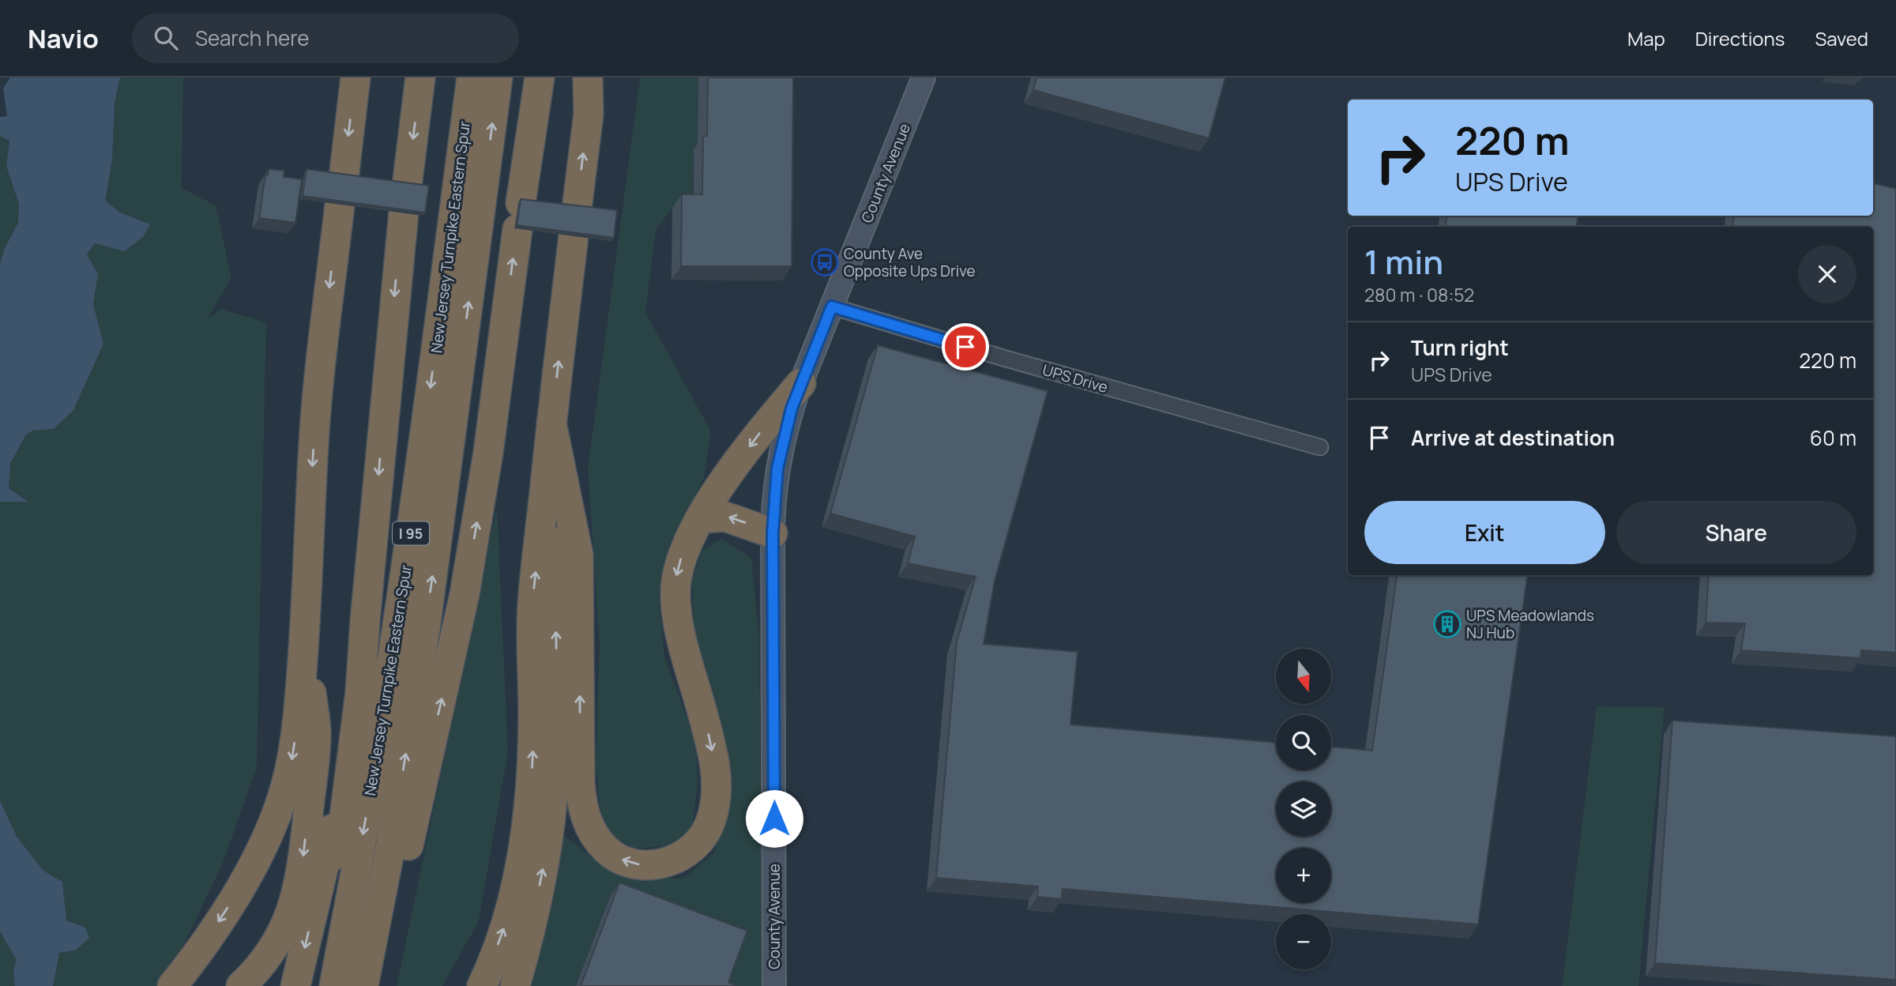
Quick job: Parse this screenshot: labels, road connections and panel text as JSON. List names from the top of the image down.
{
  "streets": {
    "highway": ["New Jersey Turnpike Eastern Spur", "I 95"],
    "main road": ["County Avenue"],
    "street": ["UPS Drive"]
  },
  "crossings": [
    ["County Avenue", "UPS Drive"]
  ],
  "places": {
    "bus stop": ["County Ave Opposite Ups Drive"],
    "building": ["UPS Meadowlands NJ Hub"]
  },
  "north": "bottom",
  "page": {
    "header": "Navio",
    "search": "Search here",
    "nav": ["Map", "Directions", "Saved"],
    "turn": ["220 m", "UPS Drive"],
    "heading": ["1 min", "280 m · 08:52"],
    "list": [
      {
        "name": "Turn right",
        "note": "UPS Drive",
        "value": "220 m"
      },
      {
        "name": "Arrive at destination",
        "value": "60 m"
      }
    ],
    "buttons": ["Exit", "Share"],
    "map_buttons": ["+", "−"]
  }
}
